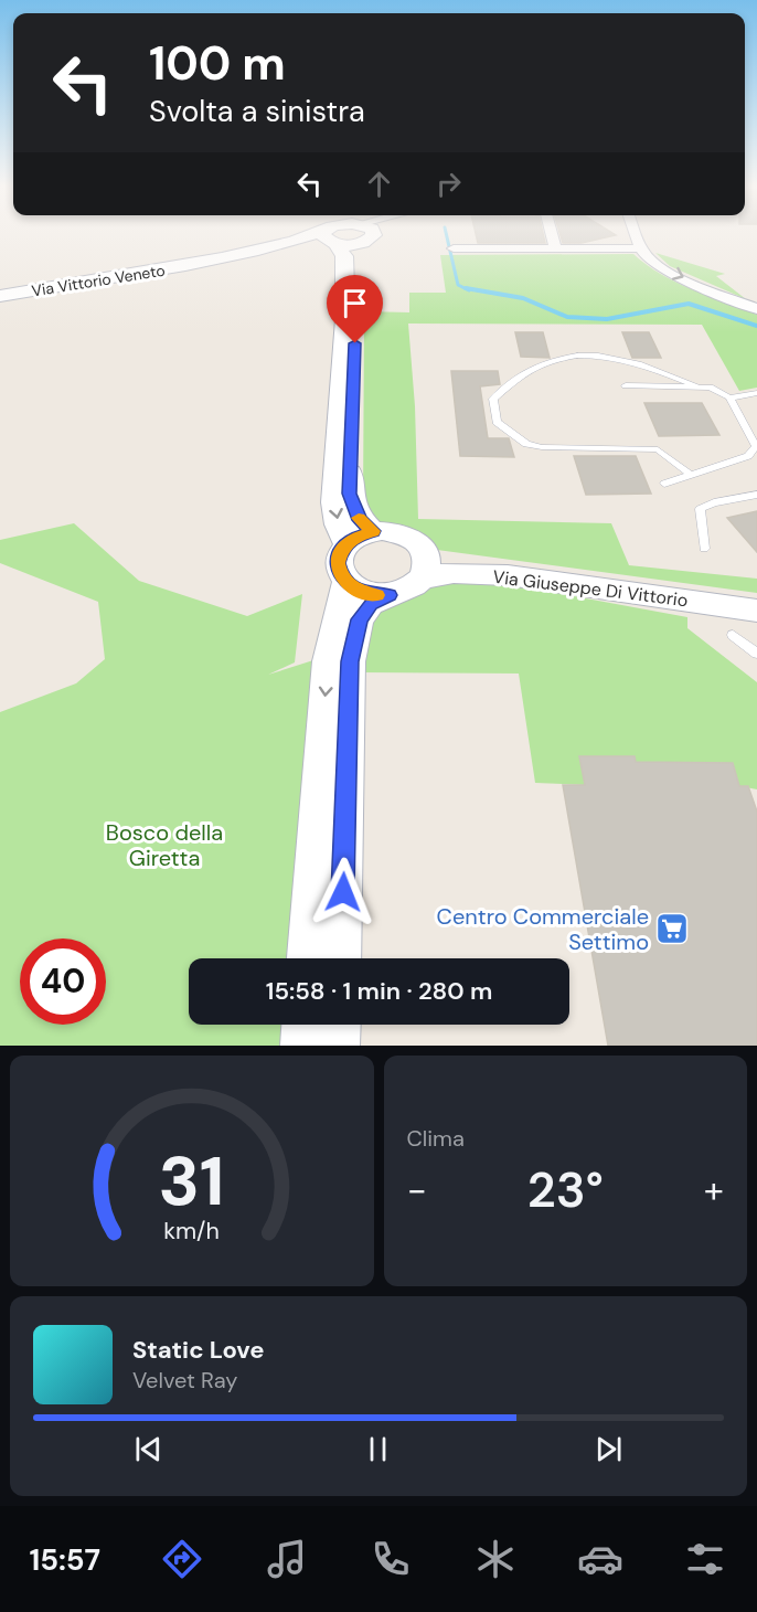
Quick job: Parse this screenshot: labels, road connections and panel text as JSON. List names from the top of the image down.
{
  "streets": {
    "street": ["Via Vittorio Veneto", "Via Giuseppe Di Vittorio"]
  },
  "parks": ["Bosco della Giretta"],
  "places": {
    "supermarket": ["Centro Commerciale Settimo"]
  },
  "page": {
    "turn": ["100 m", "Svolta a sinistra"],
    "limit": "40",
    "trip": "15:58 · 1 min · 280 m",
    "tile": "Clima",
    "heat": ["−", "23°", "+"],
    "song": ["Static Love", "Velvet Ray"],
    "tabs": "15:57",
    "gauge": ["31", "km/h"]
  }
}
